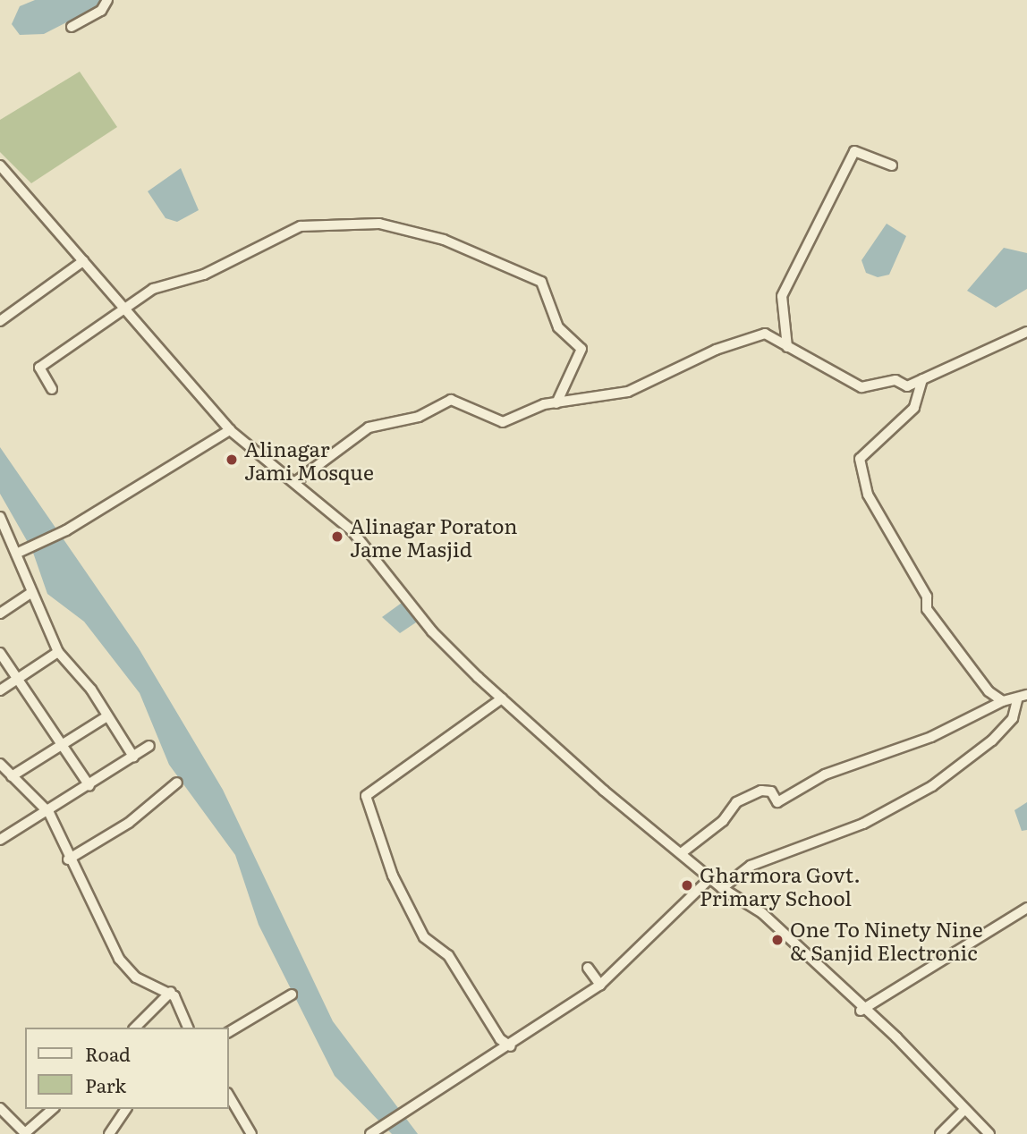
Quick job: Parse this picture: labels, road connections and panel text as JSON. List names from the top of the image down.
{
  "places": [
    "Alinagar Jami Mosque",
    "Alinagar Poraton Jame Masjid",
    "Gharmora Govt. Primary School",
    "One To Ninety Nine & Sanjid Electronic"
  ],
  "legend": ["Road", "Park"]
}
